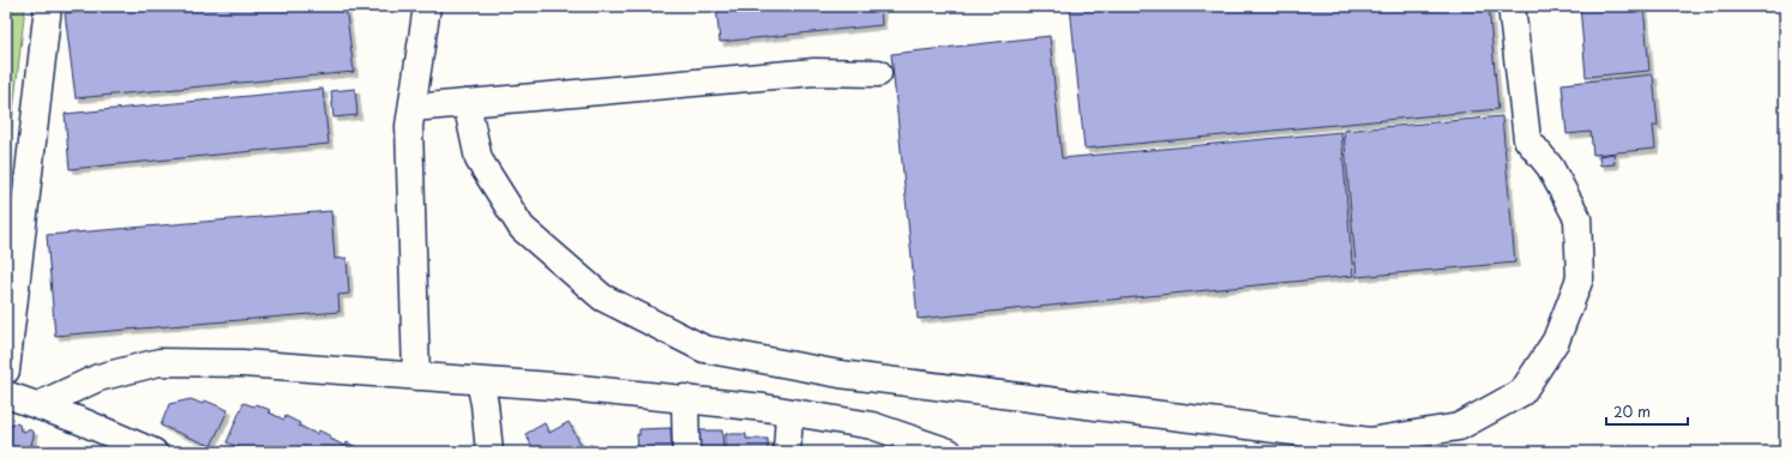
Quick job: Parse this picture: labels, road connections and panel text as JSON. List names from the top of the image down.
{
  "scale_bar": "20 m"
}
